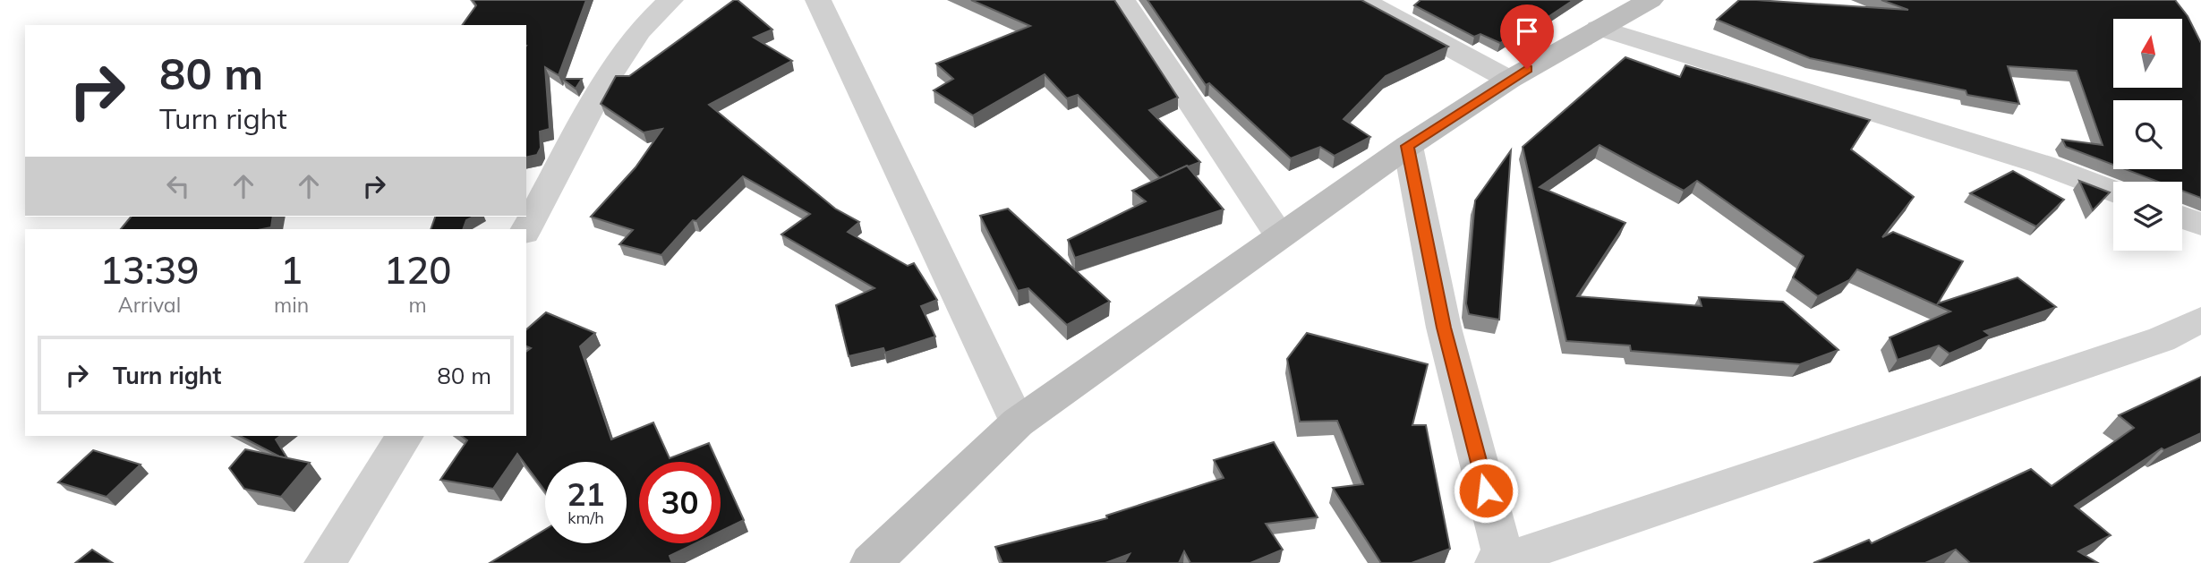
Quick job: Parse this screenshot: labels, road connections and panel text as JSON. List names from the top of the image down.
{
  "north": "top",
  "page": {
    "turn": ["80 m", "Turn right"],
    "eta": [
      "13:39",
      "Arrival",
      "1",
      "min",
      "120",
      "m"
    ],
    "list": [
      {
        "name": "Turn right",
        "value": "80 m"
      }
    ],
    "speed": "21 km/h",
    "limit": "30"
  }
}
